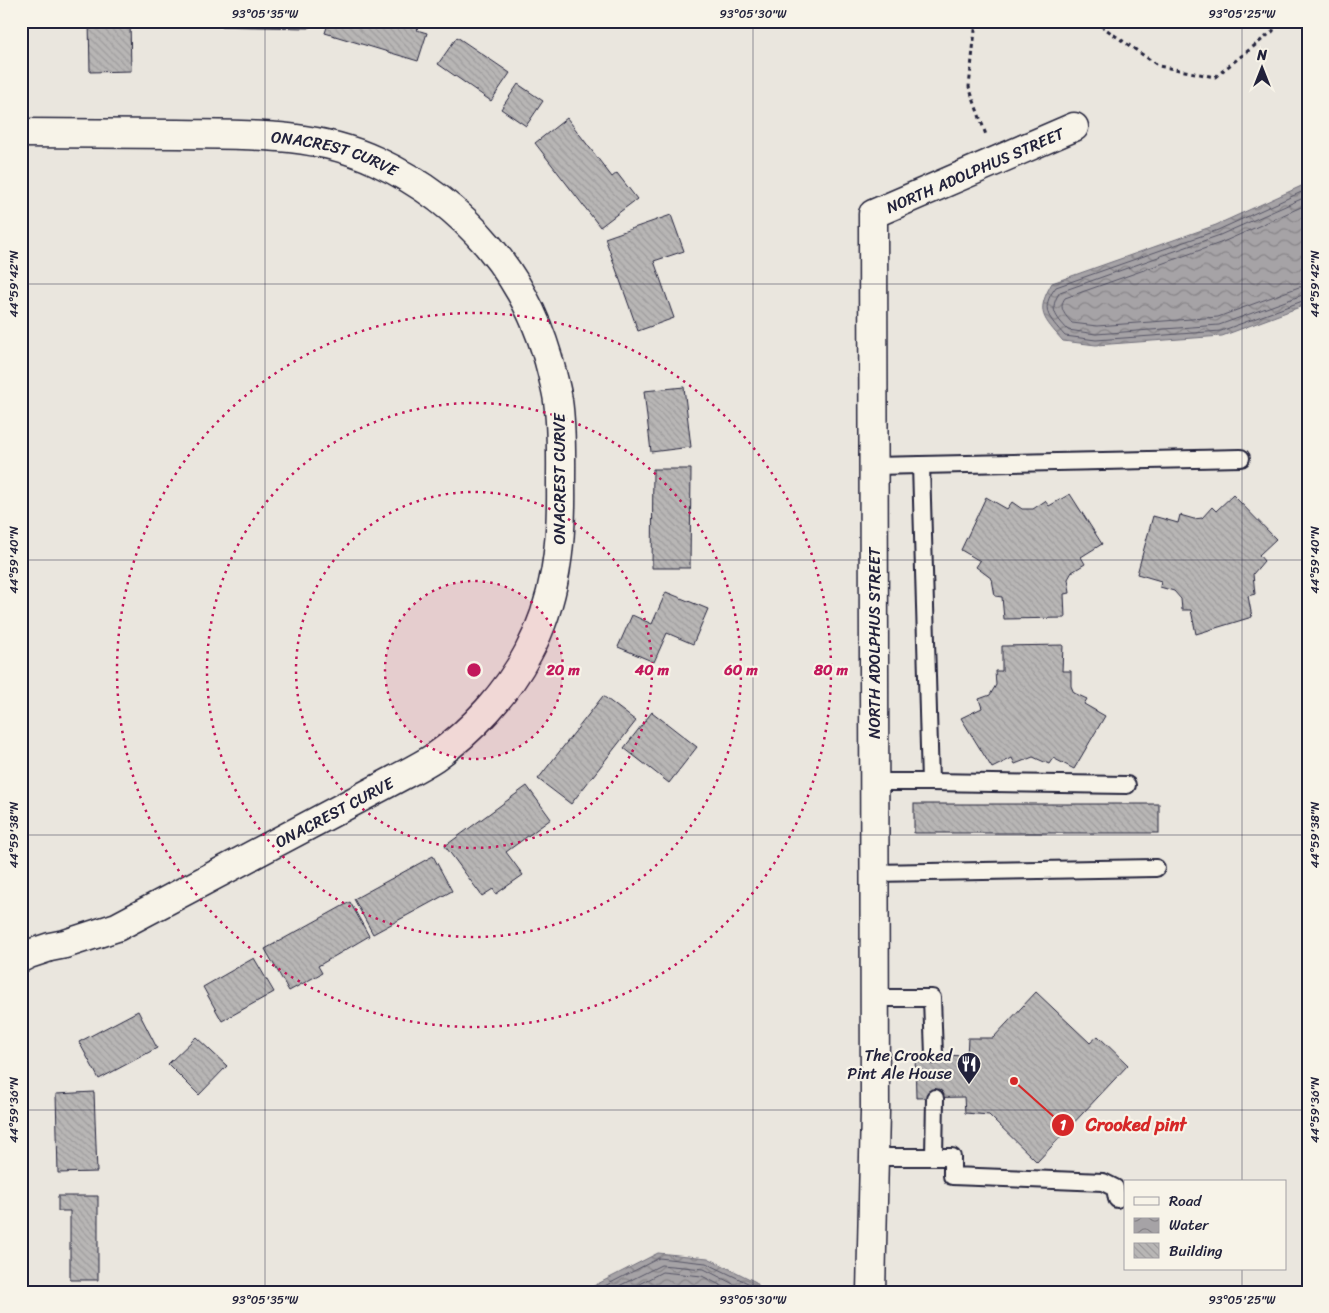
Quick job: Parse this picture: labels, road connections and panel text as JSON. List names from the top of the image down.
{
  "streets": {
    "street": ["ONACREST CURVE", "NORTH ADOLPHUS STREET"]
  },
  "places": {
    "other": ["Crooked pint"],
    "restaurant": ["The Crooked Pint Ale House"]
  },
  "legend": ["Road", "Water", "Building"],
  "north": "top",
  "coordinates": [
    "93°05'35\"W",
    "93°05'30\"W",
    "93°05'25\"W",
    "44°59'42\"N",
    "44°59'40\"N",
    "44°59'38\"N",
    "44°59'36\"N"
  ],
  "rings": [
    "20 m",
    "40 m",
    "60 m",
    "80 m"
  ]
}
